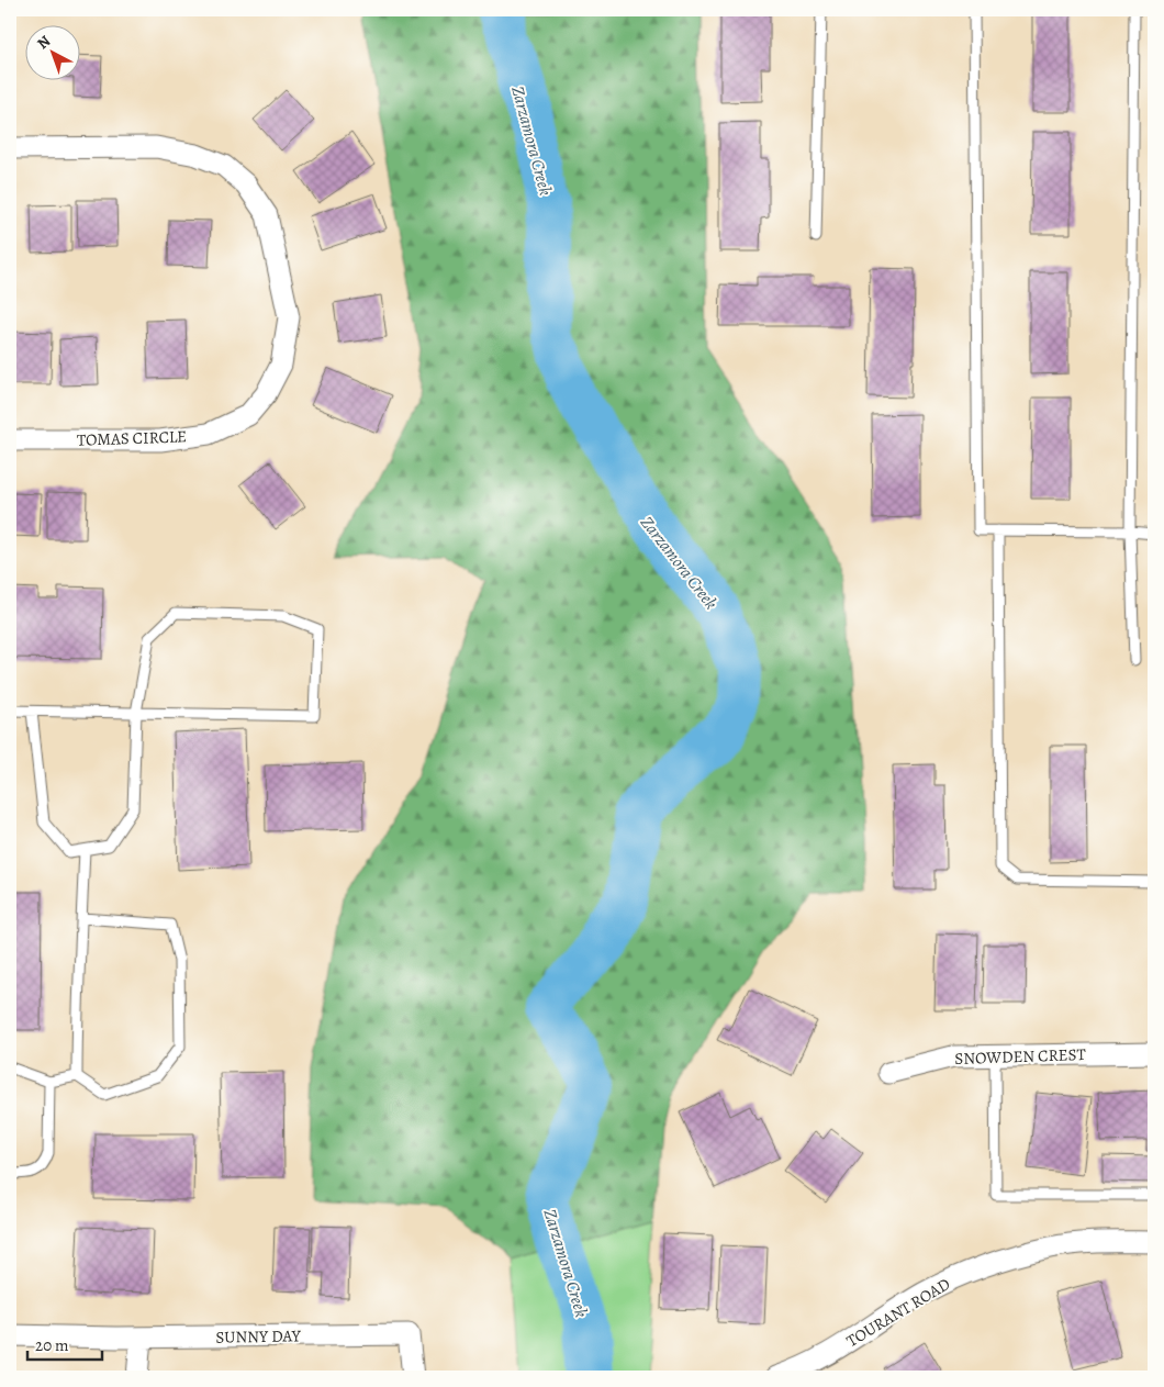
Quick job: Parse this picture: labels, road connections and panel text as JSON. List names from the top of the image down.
{
  "streets": {
    "street": [
      "TOMAS CIRCLE",
      "SNOWDEN CREST",
      "TOURANT ROAD",
      "SUNNY DAY"
    ]
  },
  "water": ["Zarzamora Creek"],
  "scale_bar": "20 m",
  "north": "top left"
}
